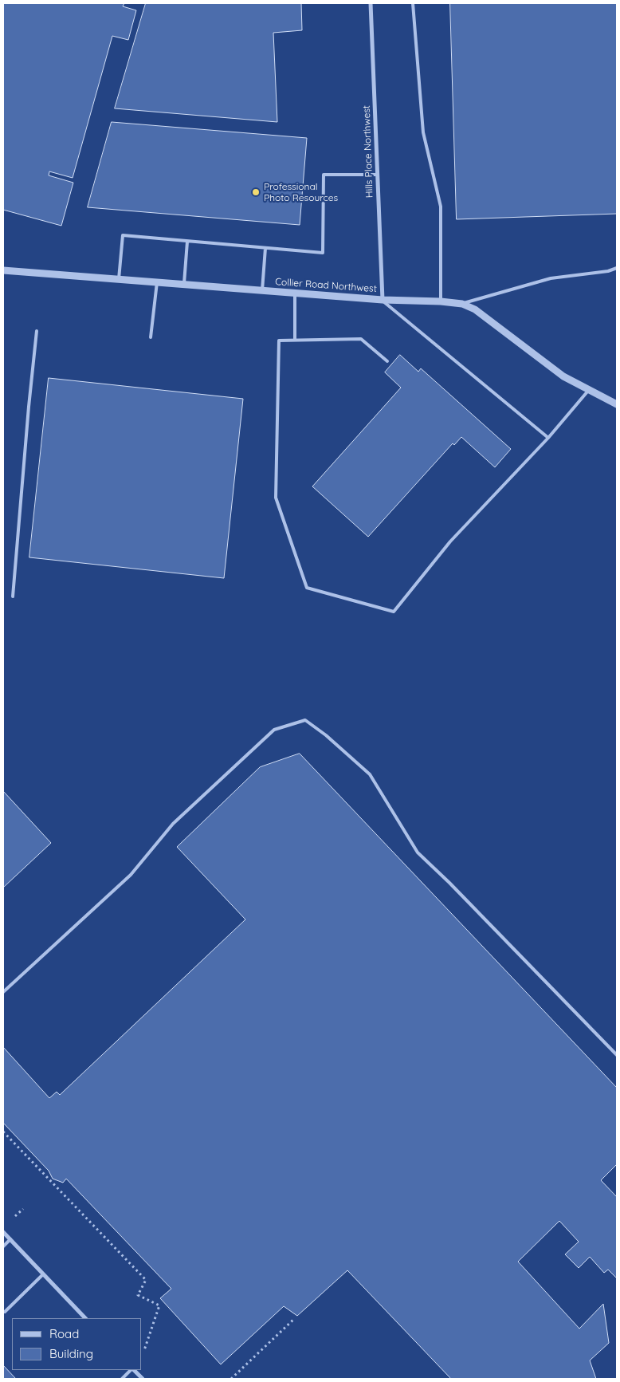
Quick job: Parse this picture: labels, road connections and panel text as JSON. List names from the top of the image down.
{
  "streets": {
    "street": ["Hills Place Northwest", "Collier Road Northwest"]
  },
  "crossings": [
    ["Hills Place Northwest", "Collier Road Northwest"]
  ],
  "places": ["Professional Photo Resources"],
  "legend": ["Road", "Building"]
}
